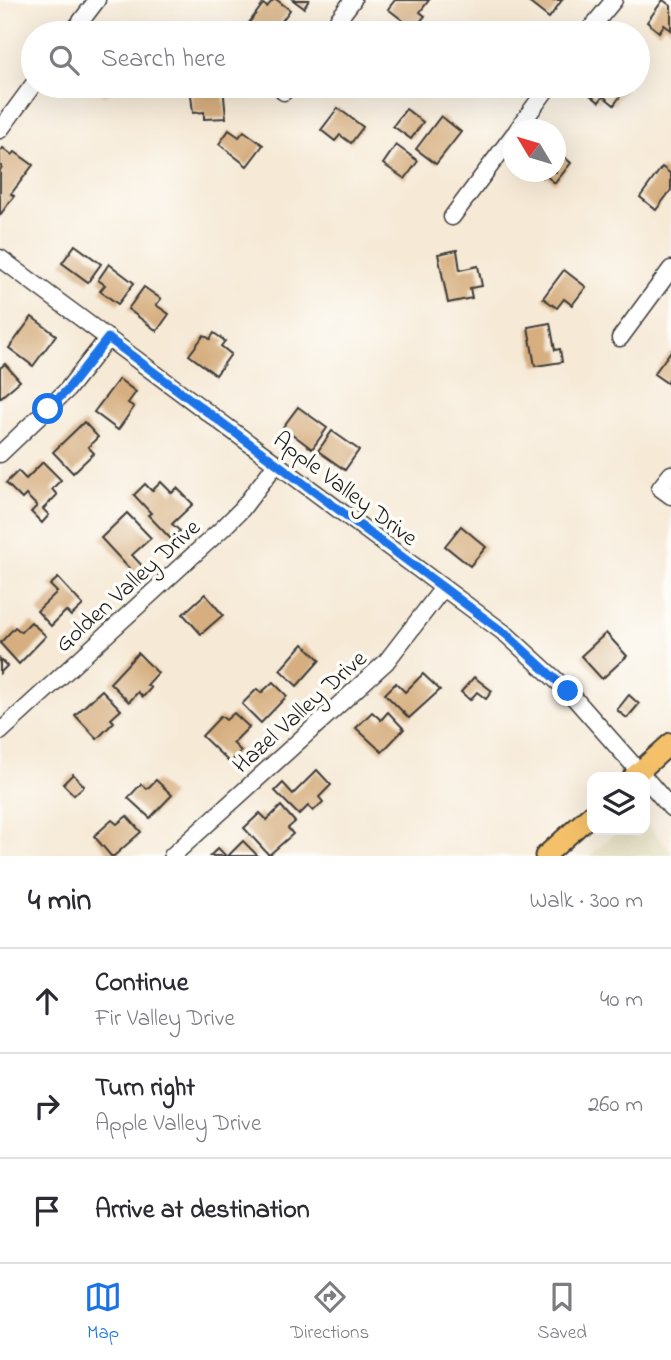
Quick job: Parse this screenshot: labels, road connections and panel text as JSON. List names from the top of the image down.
{
  "streets": {
    "street": ["Apple Valley Drive", "Golden Valley Drive", "Hazel Valley Drive"]
  },
  "crossings": [
    ["Apple Valley Drive", "Golden Valley Drive"],
    ["Apple Valley Drive", "Hazel Valley Drive"]
  ],
  "north": "top left",
  "page": {
    "search": "Search here",
    "heading": ["4 min", "Walk · 300 m"],
    "list": [
      ["Continue", "Fir Valley Drive", "40 m"],
      ["Turn right", "Apple Valley Drive", "260 m"],
      "Arrive at destination"
    ],
    "nav": ["Map", "Directions", "Saved"]
  }
}
